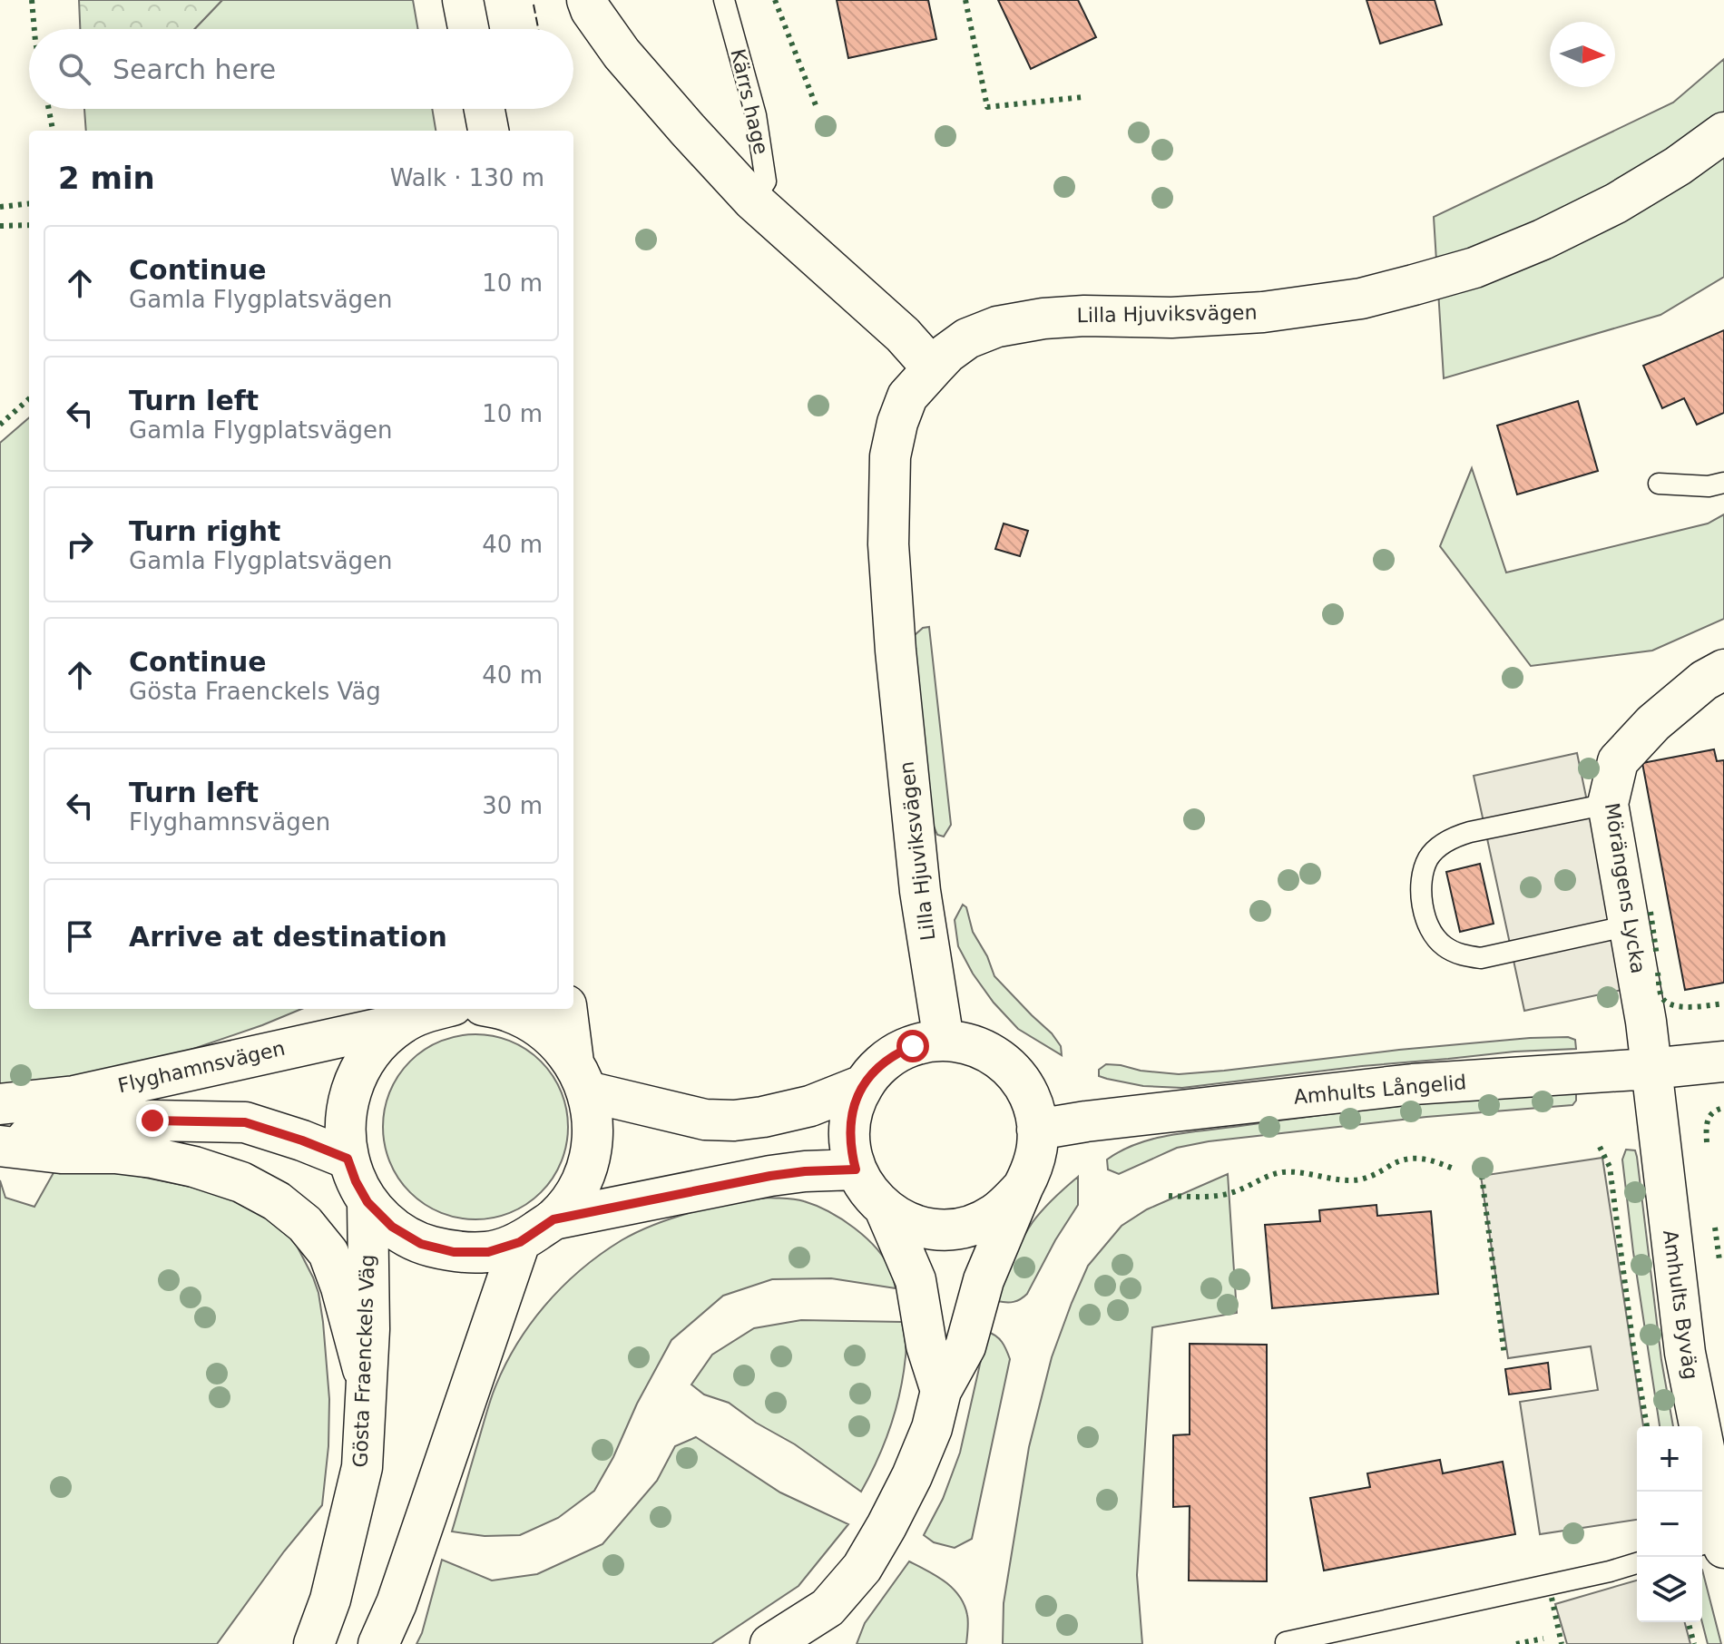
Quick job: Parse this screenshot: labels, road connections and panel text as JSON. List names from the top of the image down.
{
  "streets": {
    "street": [
      "Lilla Hjuviksvägen",
      "Mörängens Lycka",
      "Flyghamnsvägen",
      "Amhults Långelid",
      "Amhults Byväg",
      "Gösta Fraenckels Väg"
    ],
    "lane": ["Kärrs hage"]
  },
  "crossings": [
    ["Lilla Hjuviksvägen", "Amhults Långelid"],
    ["Mörängens Lycka", "Amhults Långelid"],
    ["Mörängens Lycka", "Amhults Byväg"],
    ["Flyghamnsvägen", "Gösta Fraenckels Väg"],
    ["Amhults Långelid", "Amhults Byväg"]
  ],
  "north": "right",
  "page": {
    "search": "Search here",
    "heading": ["2 min", "Walk · 130 m"],
    "list": [
      ["Continue", "Gamla Flygplatsvägen", "10 m"],
      ["Turn left", "Gamla Flygplatsvägen", "10 m"],
      ["Turn right", "Gamla Flygplatsvägen", "40 m"],
      ["Continue", "Gösta Fraenckels Väg", "40 m"],
      ["Turn left", "Flyghamnsvägen", "30 m"],
      "Arrive at destination"
    ],
    "map_buttons": ["+", "−"]
  }
}
